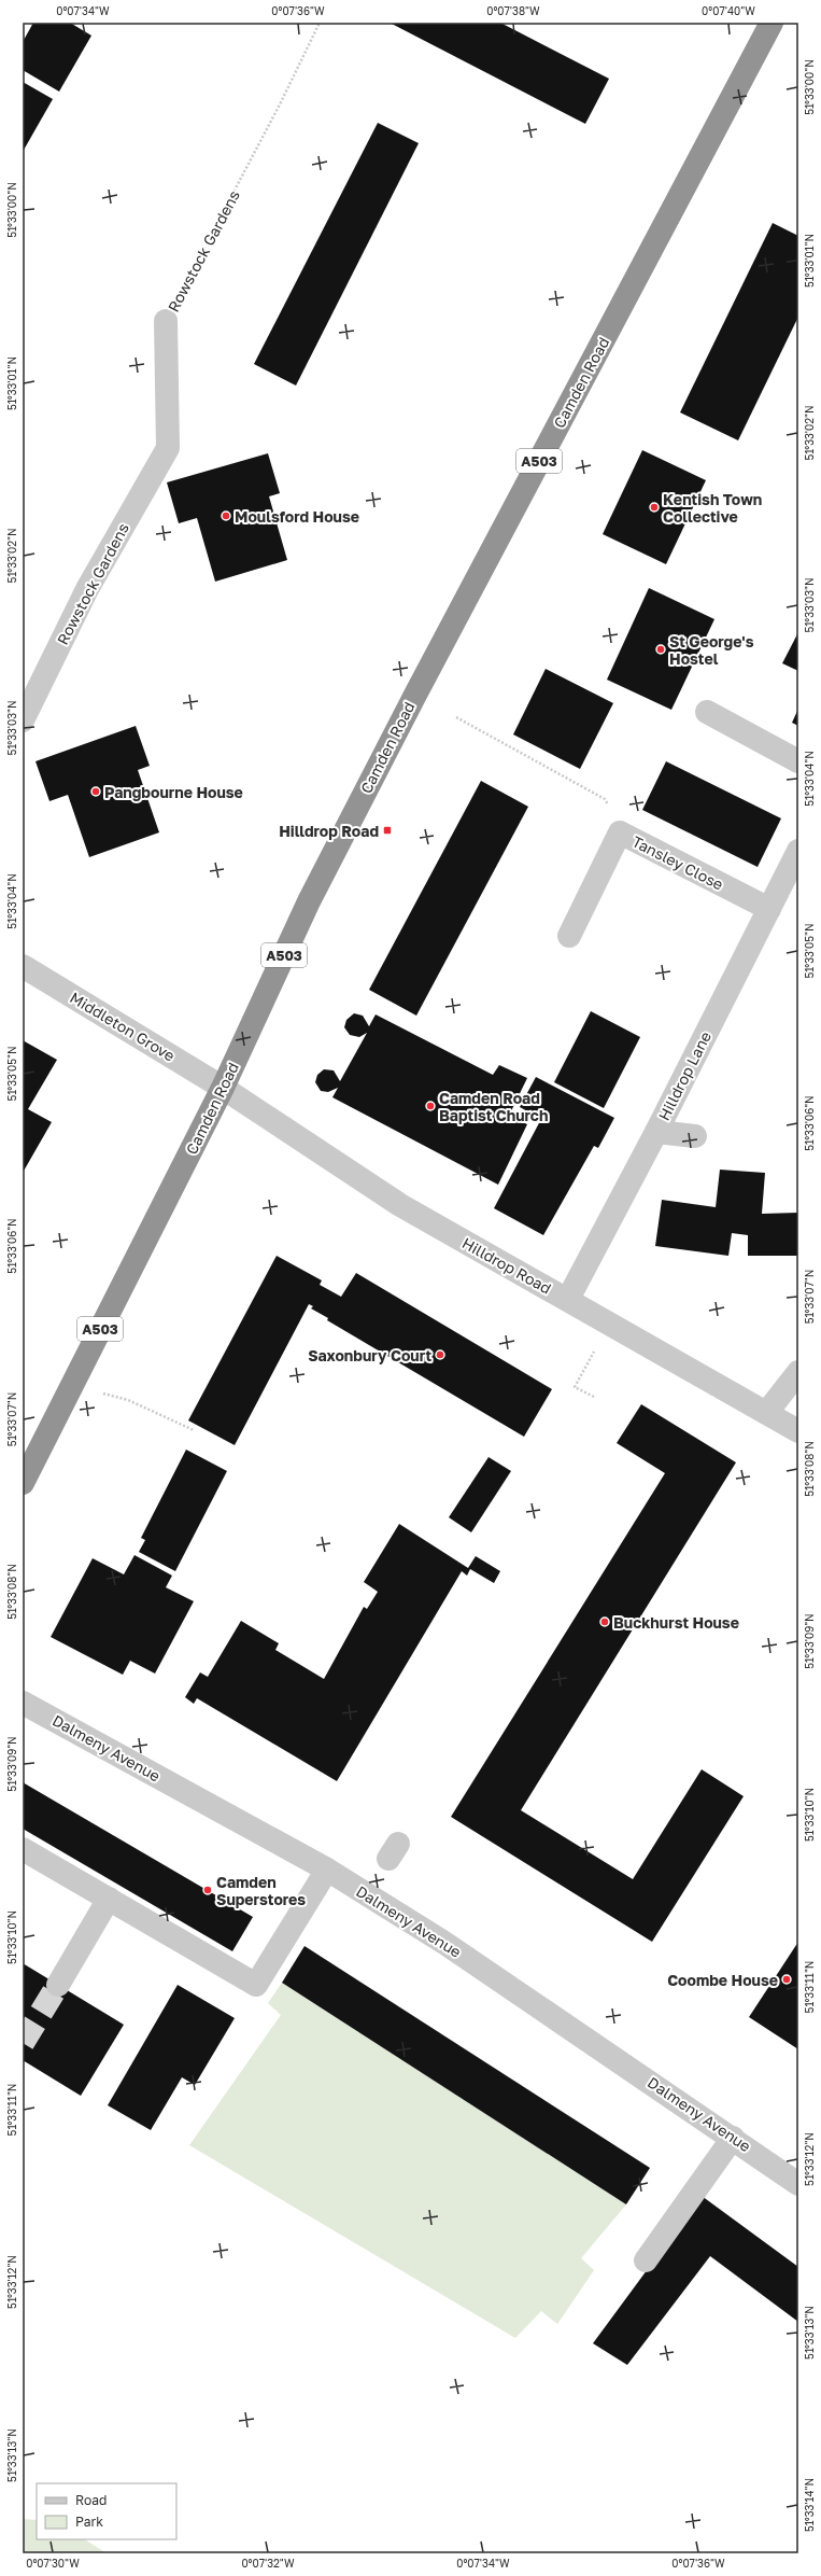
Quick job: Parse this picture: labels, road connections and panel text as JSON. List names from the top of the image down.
{
  "streets": {
    "highway": ["Camden Road", "A503"],
    "street": [
      "Rowstock Gardens",
      "Tansley Close",
      "Middleton Grove",
      "Hilldrop Lane",
      "Hilldrop Road",
      "Dalmeny Avenue"
    ]
  },
  "crossings": [
    ["Camden Road", "Middleton Grove"],
    ["Camden Road", "Hilldrop Road"],
    ["Tansley Close", "Hilldrop Lane"],
    ["Middleton Grove", "Hilldrop Road"],
    ["Hilldrop Lane", "Hilldrop Road"]
  ],
  "places": {
    "other": [
      "Kentish Town Collective",
      "Moulsford House",
      "St George's Hostel",
      "Pangbourne House",
      "Camden Road Baptist Church",
      "Saxonbury Court",
      "Buckhurst House",
      "Camden Superstores",
      "Coombe House"
    ],
    "transit": ["Hilldrop Road"]
  },
  "legend": ["Road", "Park"],
  "coordinates": [
    "0°07'34\"W",
    "0°07'36\"W",
    "0°07'38\"W",
    "0°07'40\"W",
    "51°33'00\"N",
    "51°33'01\"N",
    "51°33'02\"N",
    "51°33'03\"N",
    "51°33'04\"N",
    "51°33'05\"N",
    "51°33'06\"N",
    "51°33'07\"N",
    "51°33'08\"N",
    "51°33'09\"N",
    "51°33'10\"N",
    "51°33'11\"N",
    "51°33'12\"N",
    "51°33'13\"N",
    "51°33'14\"N",
    "0°07'30\"W",
    "0°07'32\"W"
  ]
}
